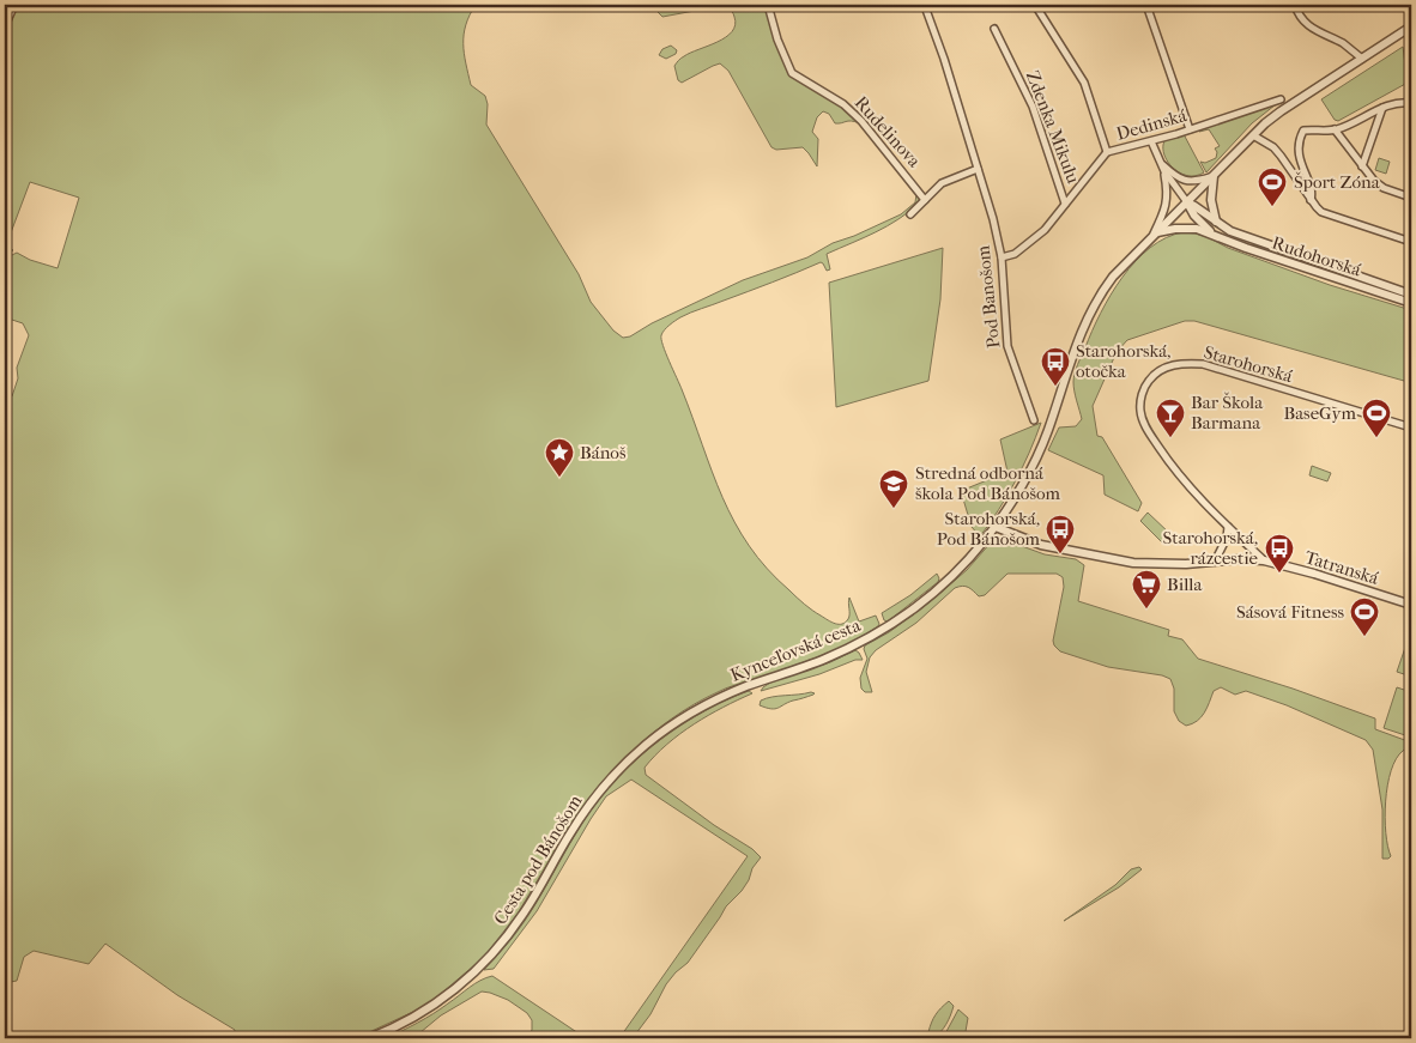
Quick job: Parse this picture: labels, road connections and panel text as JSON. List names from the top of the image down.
{
  "streets": {
    "street": [
      "Dedinská",
      "Zdenka Mikulu",
      "Rudelinova",
      "Rudohorská",
      "Pod Banošom",
      "Starohorská",
      "Tatranská",
      "Kynceľovská cesta",
      "Cesta pod Bánošom"
    ]
  },
  "crossings": [
    ["Dedinská", "Zdenka Mikulu"],
    ["Dedinská", "Pod Banošom"],
    ["Rudohorská", "Kynceľovská cesta"],
    ["Starohorská", "Tatranská"],
    ["Kynceľovská cesta", "Cesta pod Bánošom"]
  ],
  "places": {
    "sports": ["Šport Zóna", "BaseGym", "Sásová Fitness"],
    "bus stop": ["Starohorská, otočka", "Starohorská, Pod Bánošom", "Starohorská, rázcestie"],
    "bar": ["Bar Škola Barmana"],
    "place": ["Bánoš"],
    "school or university": ["Stredná odborná škola Pod Bánošom"],
    "supermarket": ["Billa"]
  }
}
